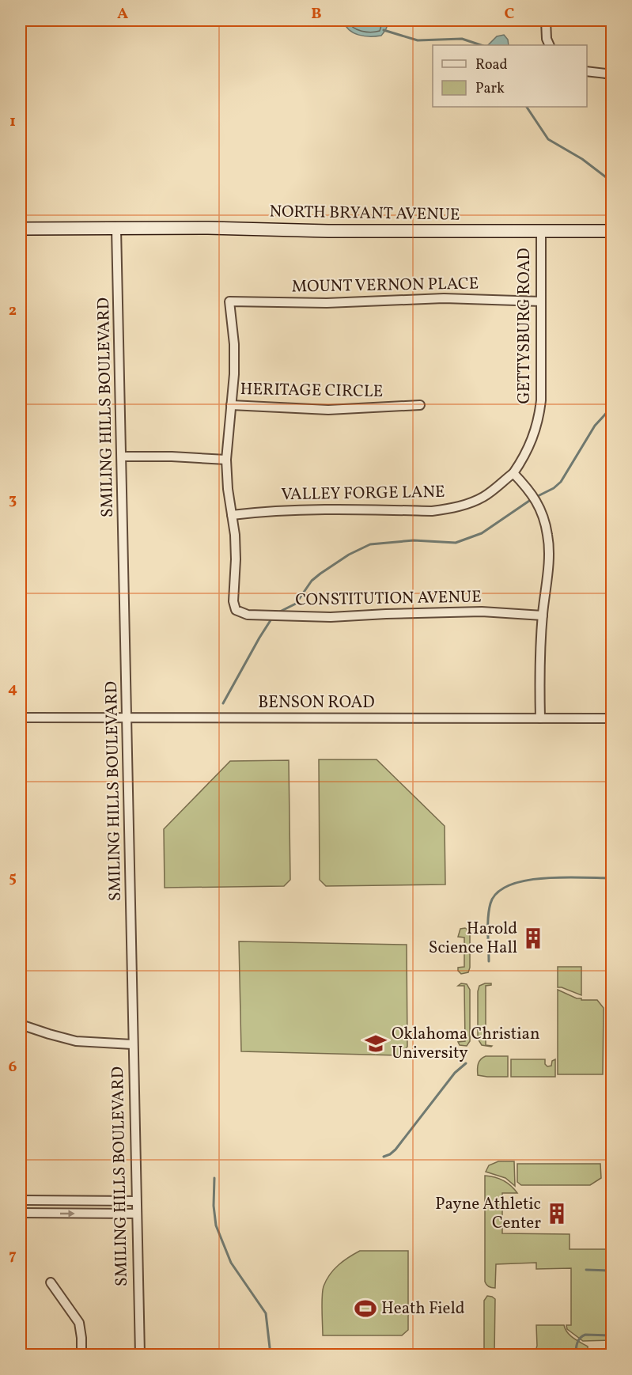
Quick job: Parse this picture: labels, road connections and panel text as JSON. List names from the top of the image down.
{
  "streets": {
    "street": [
      "NORTH BRYANT AVENUE",
      "MOUNT VERNON PLACE",
      "GETTYSBURG ROAD",
      "HERITAGE CIRCLE",
      "SMILING HILLS BOULEVARD",
      "VALLEY FORGE LANE",
      "CONSTITUTION AVENUE",
      "BENSON ROAD"
    ]
  },
  "crossings": [
    ["NORTH BRYANT AVENUE", "GETTYSBURG ROAD"],
    ["NORTH BRYANT AVENUE", "SMILING HILLS BOULEVARD"],
    ["MOUNT VERNON PLACE", "GETTYSBURG ROAD"],
    ["MOUNT VERNON PLACE", "HERITAGE CIRCLE"],
    ["GETTYSBURG ROAD", "VALLEY FORGE LANE"],
    ["SMILING HILLS BOULEVARD", "BENSON ROAD"],
    ["VALLEY FORGE LANE", "CONSTITUTION AVENUE"]
  ],
  "places": {
    "building": ["Harold Science Hall", "Payne Athletic Center"],
    "school or university": ["Oklahoma Christian University"],
    "sports": ["Heath Field"]
  },
  "legend": ["Road", "Park"],
  "grid": {
    "columns": ["A", "B", "C"],
    "rows": [
      "1",
      "2",
      "3",
      "4",
      "5",
      "6",
      "7"
    ]
  }
}
